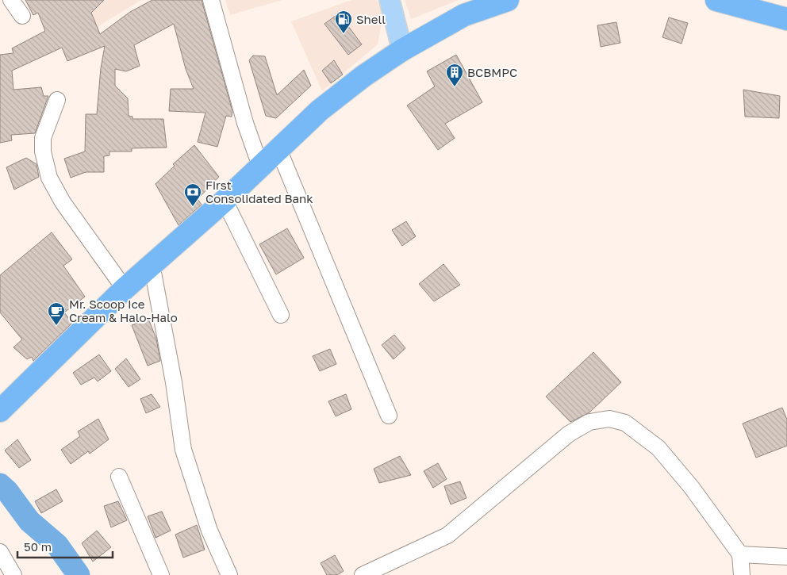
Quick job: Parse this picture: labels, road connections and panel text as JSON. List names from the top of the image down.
{
  "places": {
    "fuel station": ["Shell"],
    "building": ["BCBMPC"],
    "bank": ["First Consolidated Bank"],
    "cafe": ["Mr. Scoop Ice Cream & Halo-Halo"]
  },
  "scale_bar": "50 m"
}
